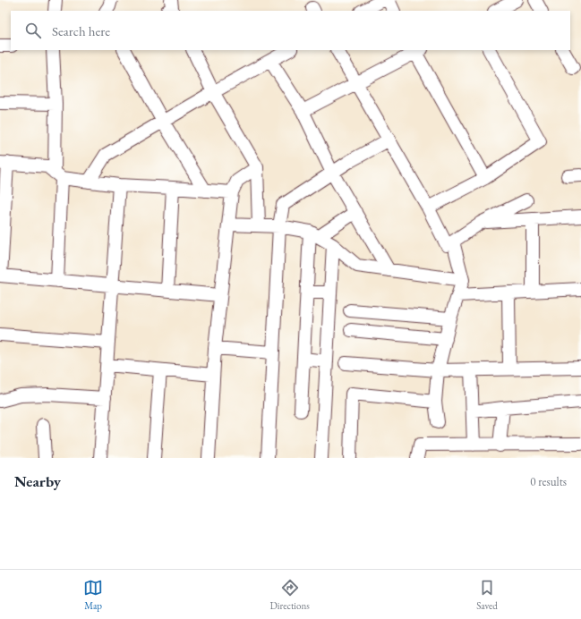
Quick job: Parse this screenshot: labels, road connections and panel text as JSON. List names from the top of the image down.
{
  "page": {
    "search": "Search here",
    "heading": ["Nearby", "0 results"],
    "nav": ["Map", "Directions", "Saved"]
  }
}
